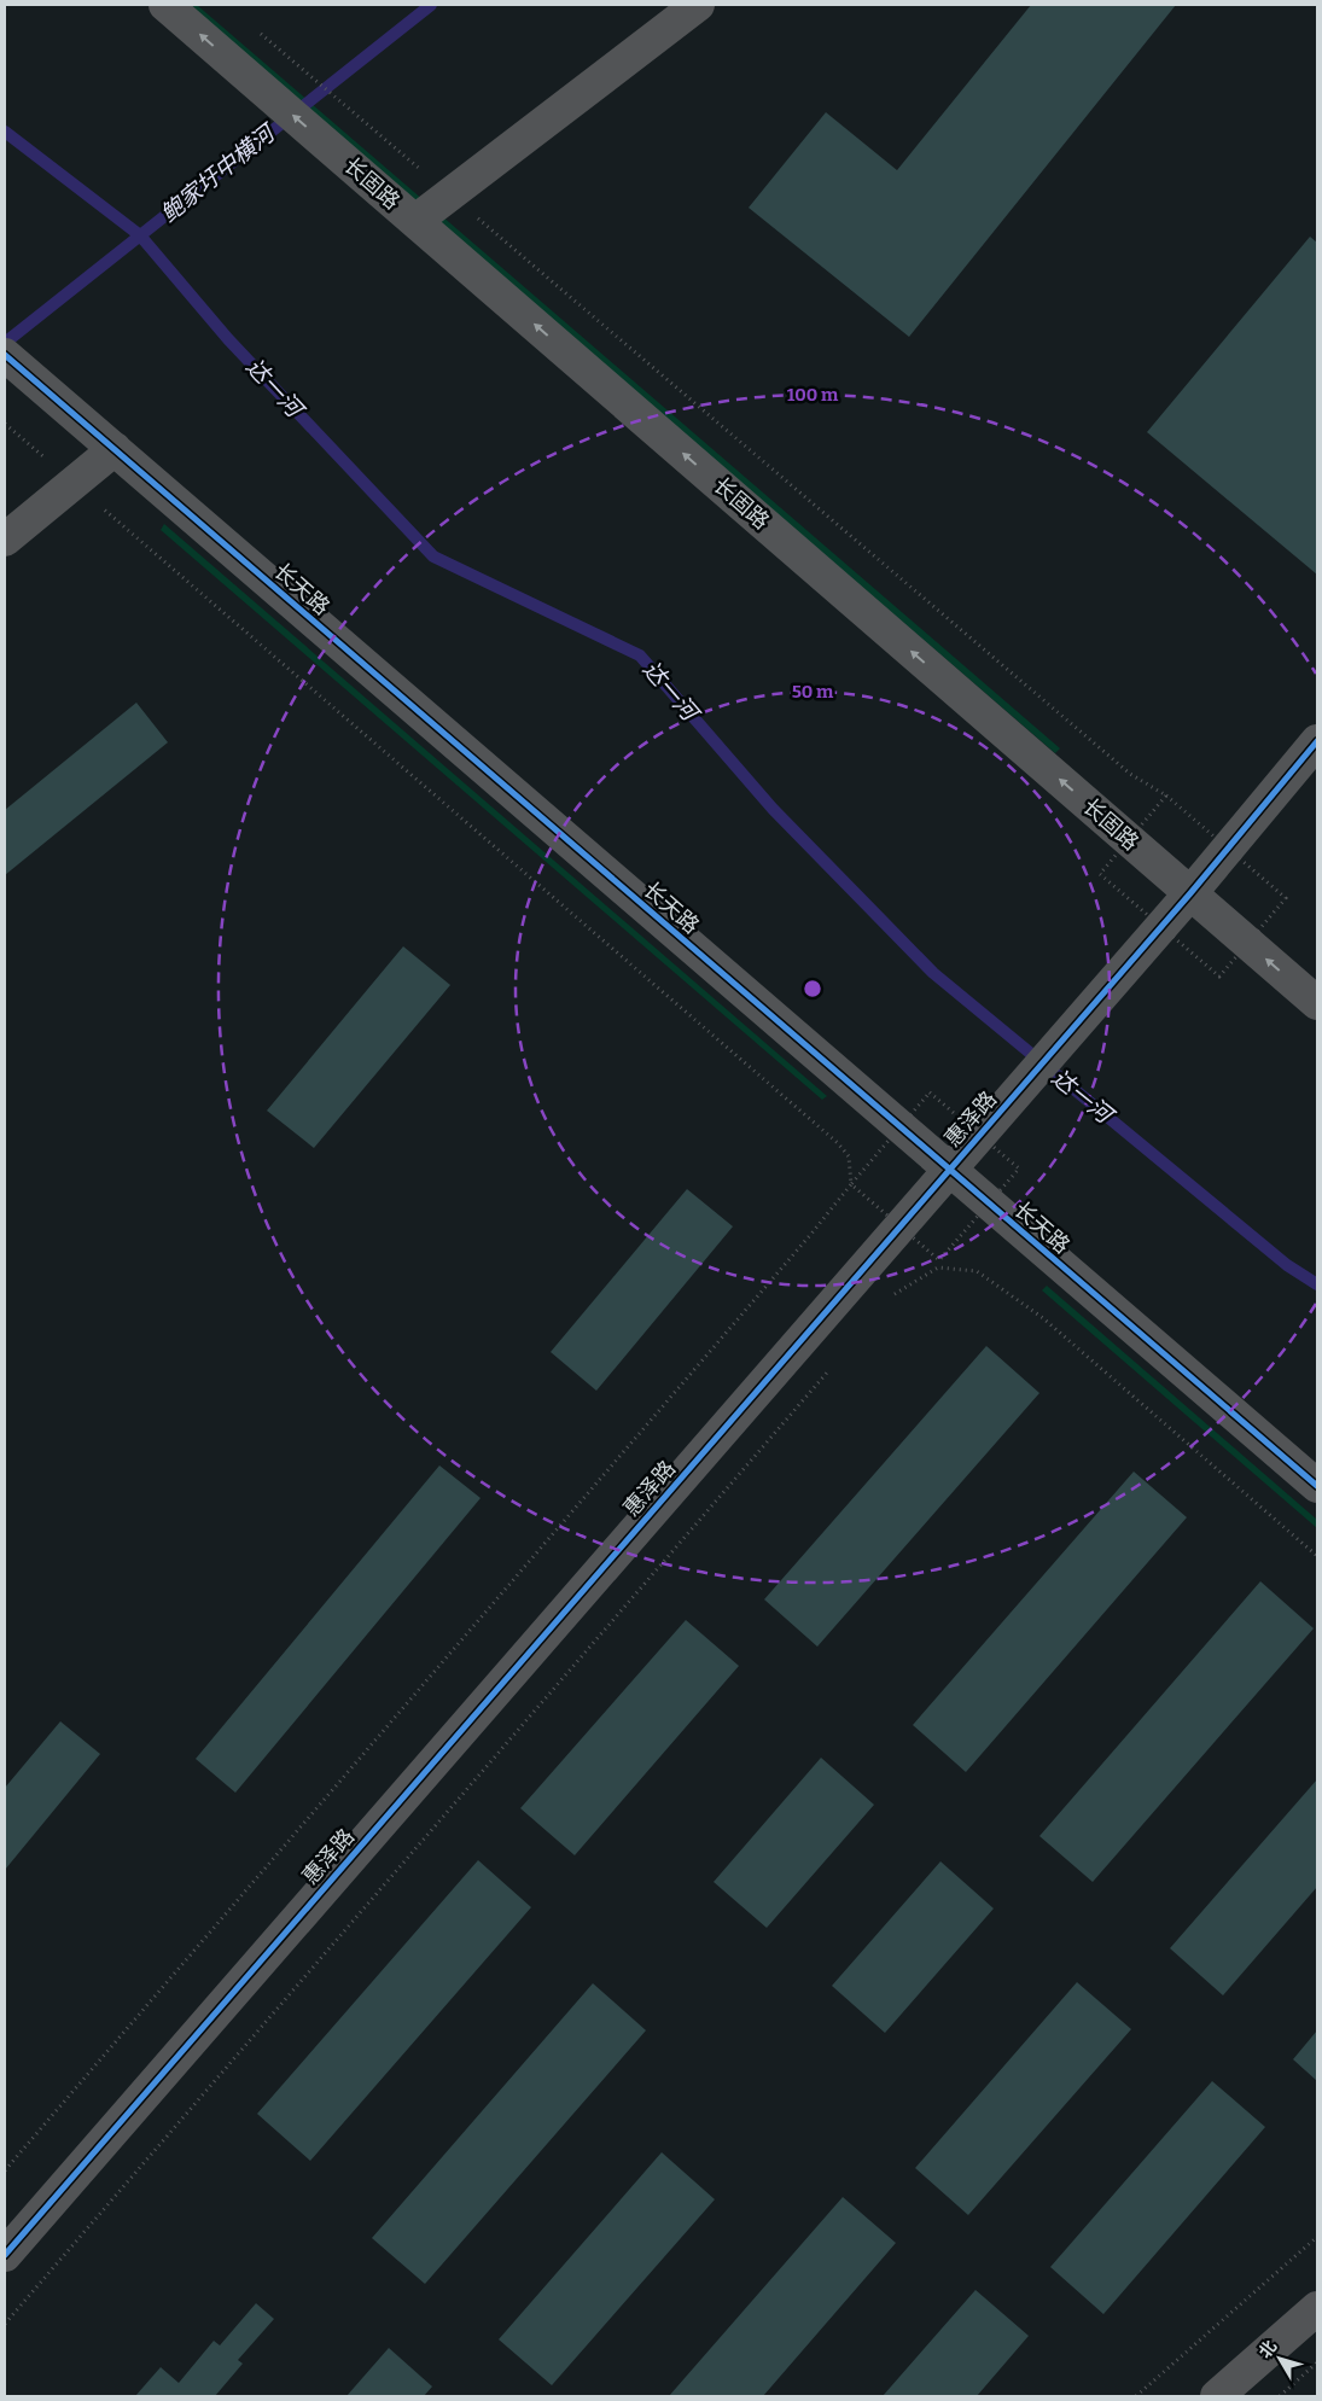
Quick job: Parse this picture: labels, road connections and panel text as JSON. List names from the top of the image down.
{
  "streets": {
    "street": ["长固路", "长天路", "惠泽路"]
  },
  "crossings": [
    ["长固路", "惠泽路"],
    ["长天路", "惠泽路"]
  ],
  "one_way": ["长固路"],
  "water": ["鲍家圩中横河", "达一河"],
  "north": "top left",
  "rings": ["100 m", "50 m"]
}
